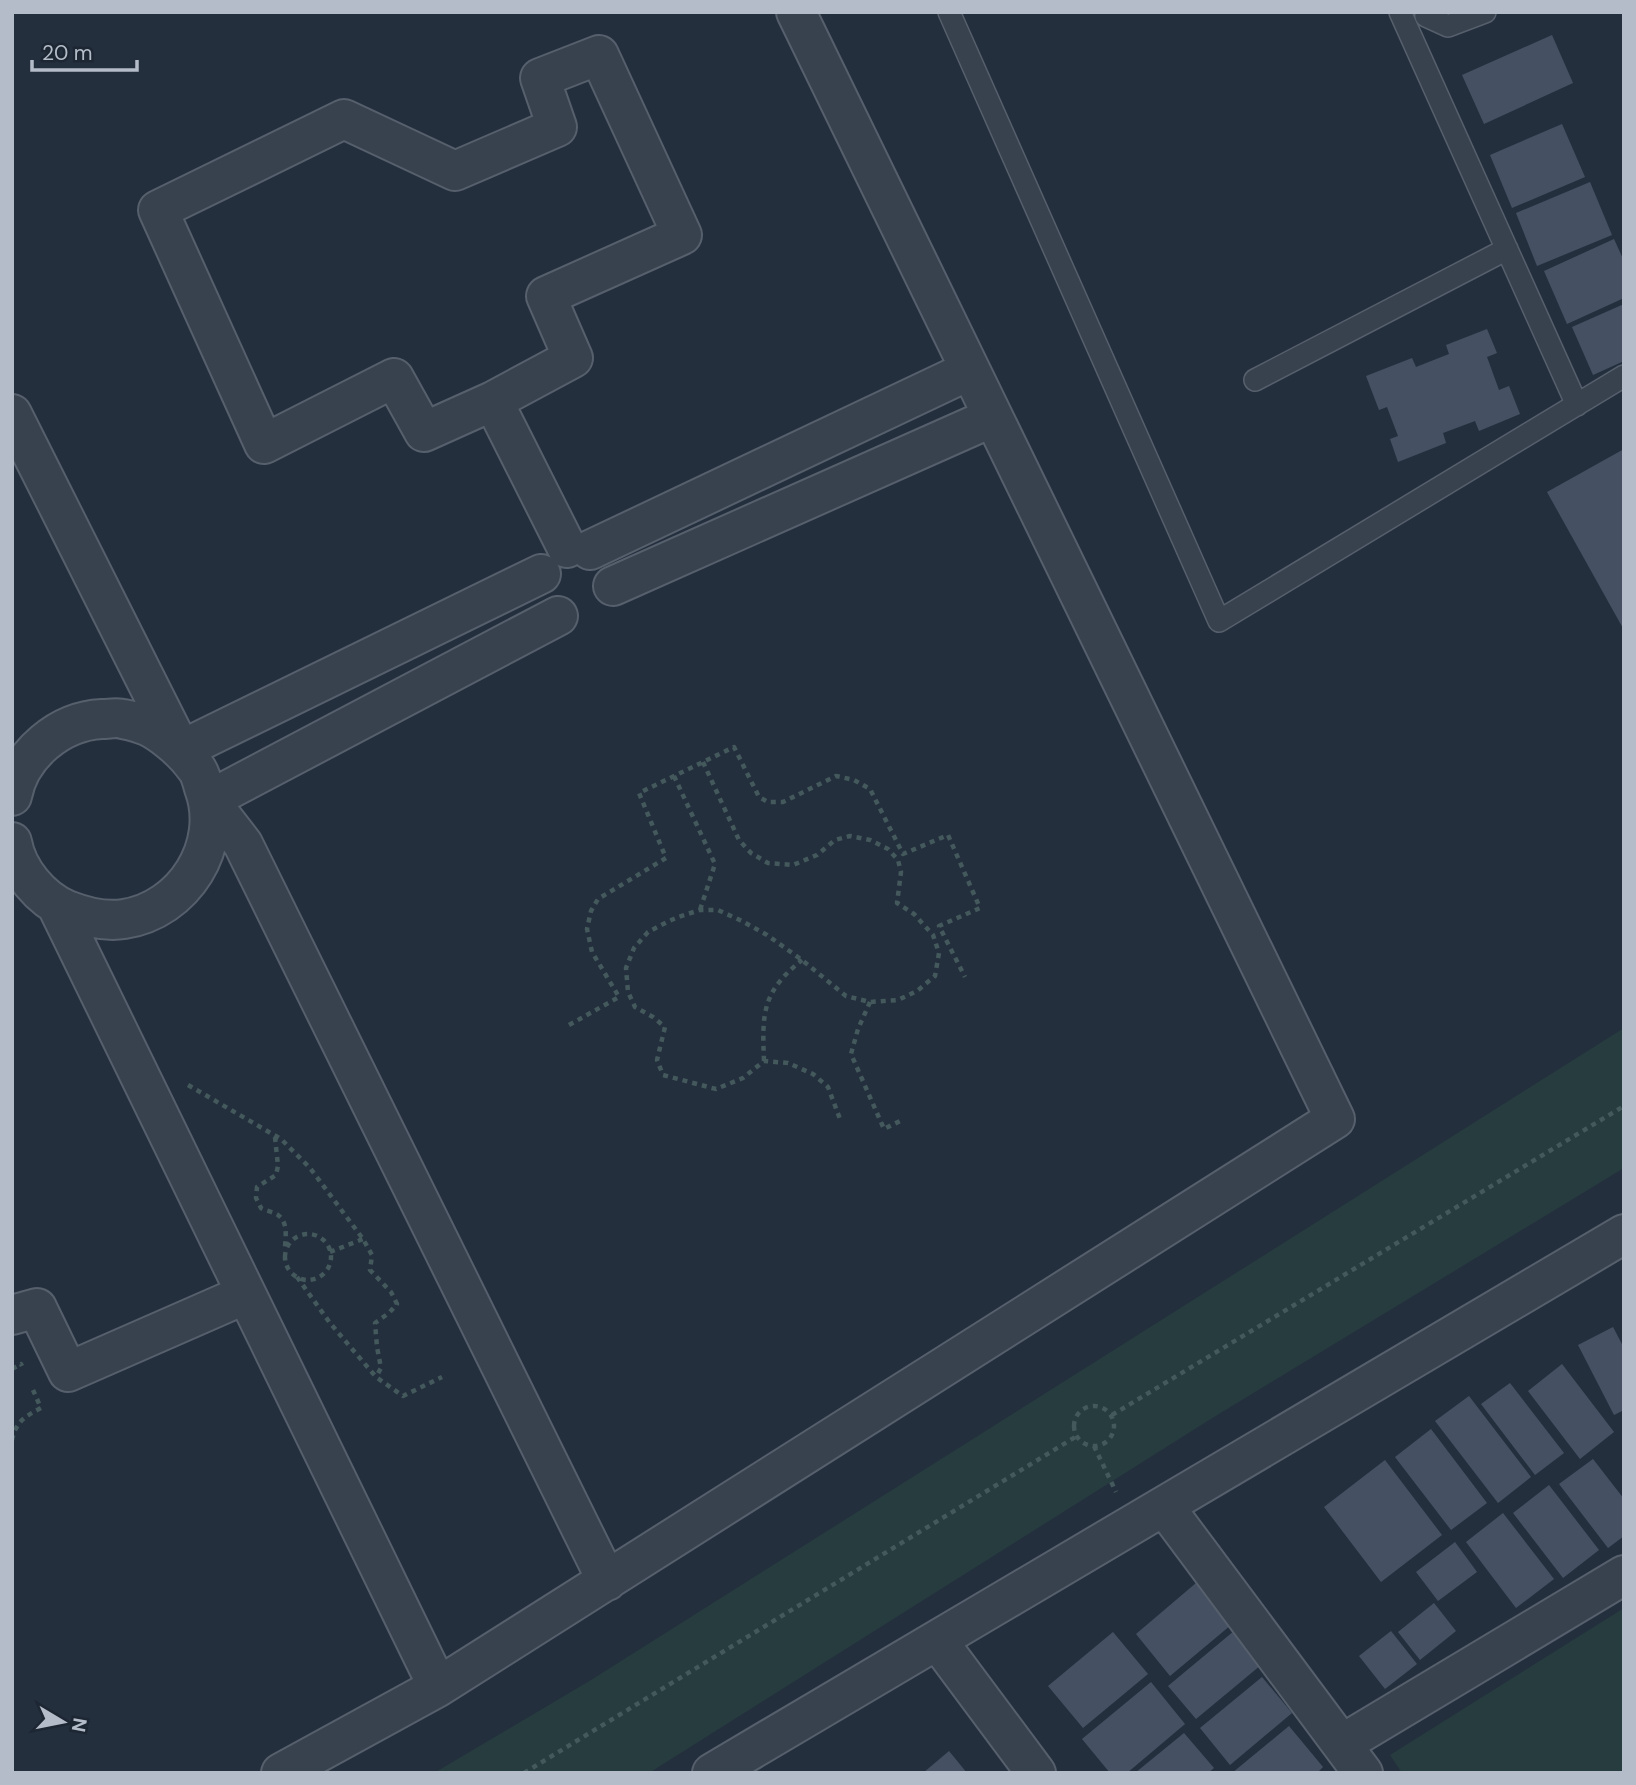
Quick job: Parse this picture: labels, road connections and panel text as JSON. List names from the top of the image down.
{
  "scale_bar": "20 m",
  "north": "right"
}
